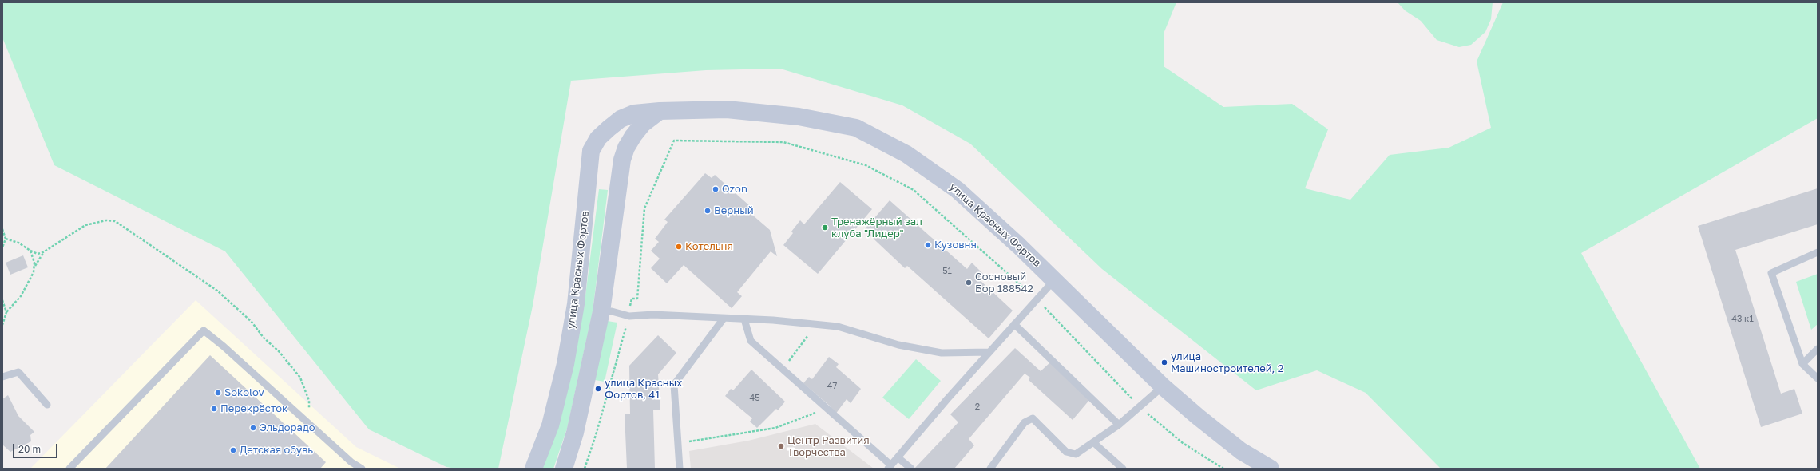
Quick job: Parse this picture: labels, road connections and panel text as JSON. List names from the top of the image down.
{
  "streets": {
    "street": ["улица Красных Фортов"]
  },
  "places": [
    "Ozon",
    "Верный",
    "Тренажёрный зал клуба \"Лидер\"",
    "Кузовня",
    "Котельня",
    "Сосновый Бор 188542",
    "улица Машиностроителей, 2",
    "улица Красных Фортов, 41",
    "Sokolov",
    "Перекрёсток",
    "Эльдорадо",
    "Центр Развития Творчества",
    "Детская обувь"
  ],
  "house_numbers": [
    "51",
    "43 к1",
    "47",
    "45",
    "2"
  ],
  "scale_bar": "20 m"
}
